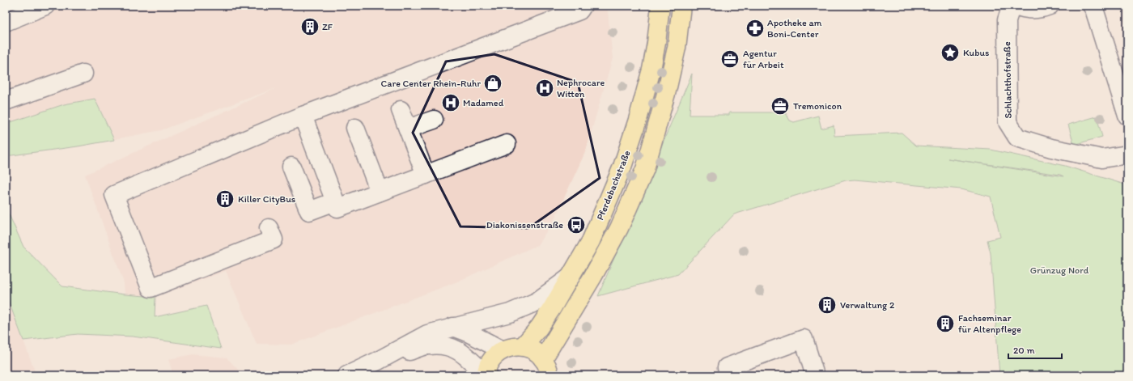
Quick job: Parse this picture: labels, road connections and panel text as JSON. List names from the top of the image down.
{
  "streets": {
    "main road": ["Pferdebachstraße"],
    "street": ["Schlachthofstraße"]
  },
  "parks": ["Grünzug Nord"],
  "places": {
    "building": [
      "ZF",
      "Killer CityBus",
      "Verwaltung 2",
      "Fachseminar für Altenpflege"
    ],
    "pharmacy": ["Apotheke am Boni-Center"],
    "place": ["Kubus"],
    "office": ["Agentur für Arbeit", "Tremonicon"],
    "shop": ["Care Center Rhein-Ruhr"],
    "hospital": ["Nephrocare Witten", "Madamed"],
    "bus stop": ["Diakonissenstraße"]
  },
  "scale_bar": "20 m"
}
